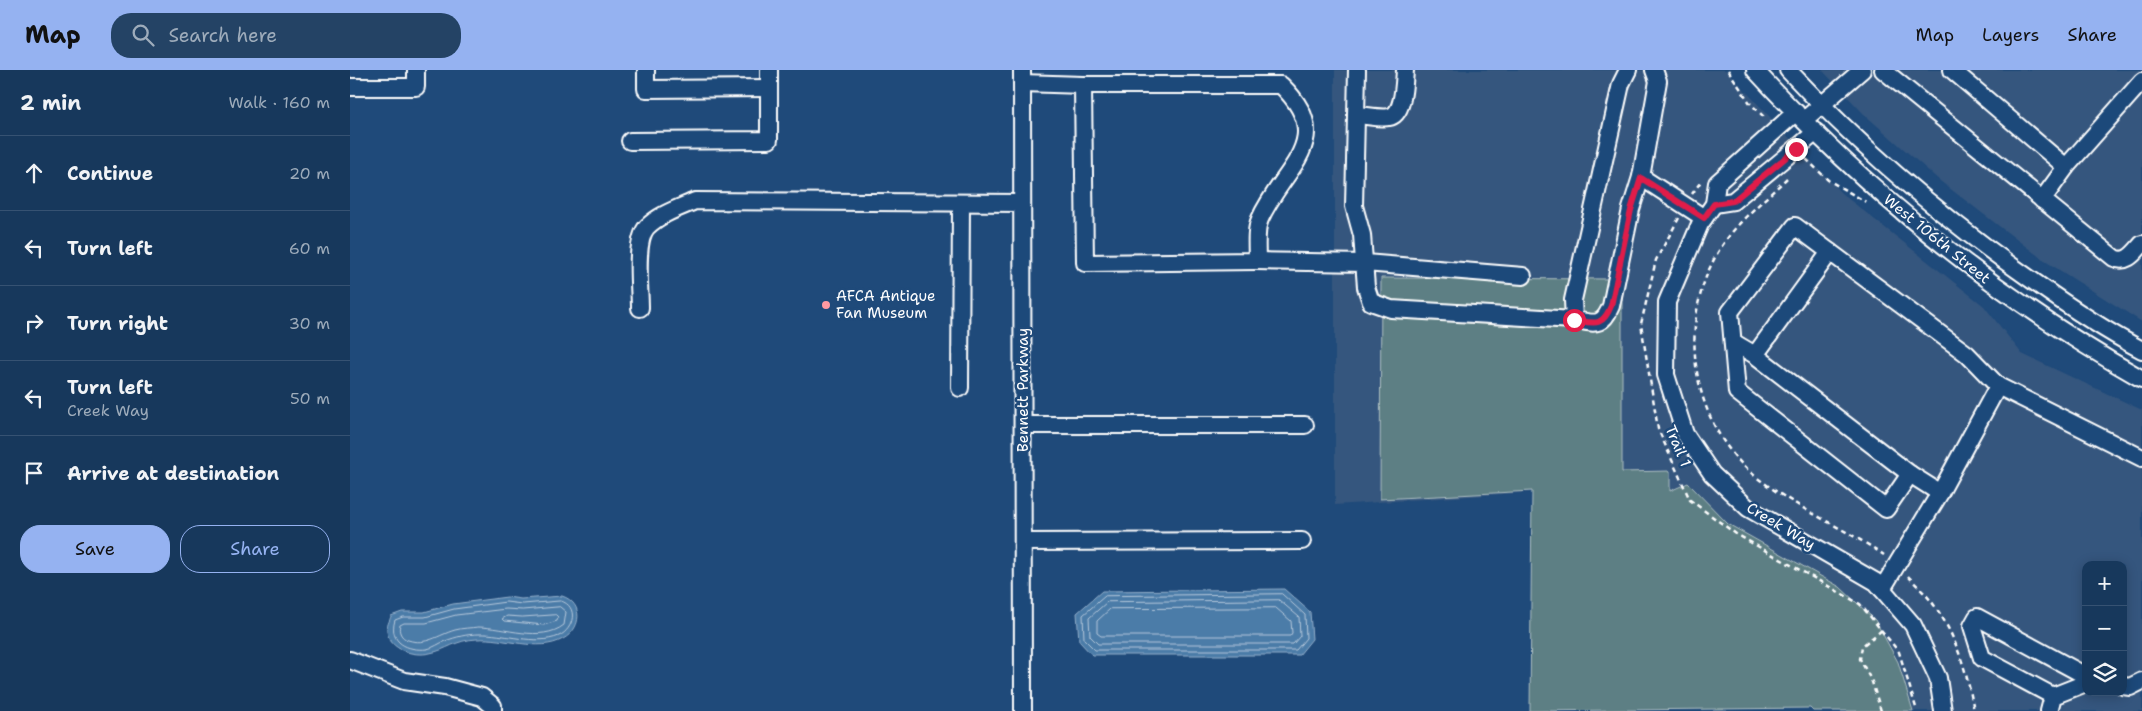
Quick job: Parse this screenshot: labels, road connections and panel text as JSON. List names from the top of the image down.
{
  "streets": {
    "street": ["West 106th Street", "Bennett Parkway", "Creek Way"],
    "path": ["Trail 1"]
  },
  "crossings": [
    ["West 106th Street", "Creek Way"]
  ],
  "places": ["AFCA Antique Fan Museum"],
  "page": {
    "header": "Map",
    "search": "Search here",
    "nav": ["Map", "Layers", "Share"],
    "heading": ["2 min", "Walk · 160 m"],
    "list": [
      ["Continue", "20 m"],
      ["Turn left", "60 m"],
      ["Turn right", "30 m"],
      ["Turn left", "Creek Way", "50 m"],
      "Arrive at destination"
    ],
    "buttons": ["Save", "Share"],
    "map_buttons": ["+", "−"]
  }
}
